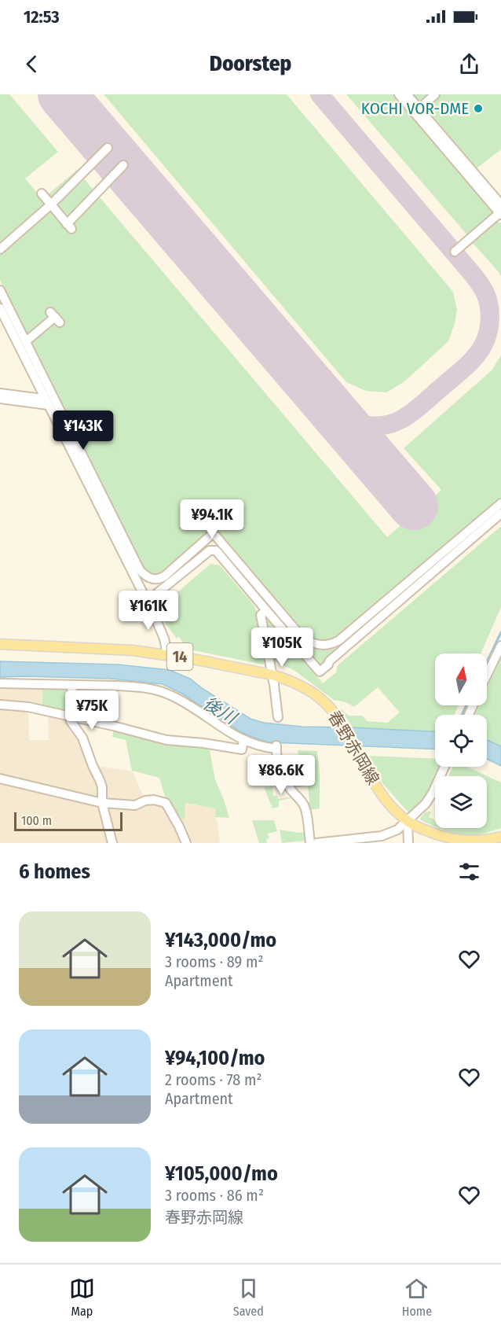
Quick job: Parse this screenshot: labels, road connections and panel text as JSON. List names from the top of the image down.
{
  "streets": {
    "main road": ["14", "春野赤岡線"]
  },
  "water": ["後川"],
  "places": ["KOCHI VOR-DME"],
  "scale_bar": "100 m",
  "north": "top",
  "page": {
    "status": "12:53",
    "header": "Doorstep",
    "price": [
      "¥143K",
      "¥94.1K",
      "¥161K",
      "¥105K",
      "¥75K",
      "¥86.6K"
    ],
    "scale": "100 m",
    "heading": "6 homes",
    "list": [
      {
        "name": "¥143,000/mo",
        "note": "3 rooms · 89 m² · Apartment"
      },
      {
        "name": "¥94,100/mo",
        "note": "2 rooms · 78 m² · Apartment"
      },
      {
        "name": "¥105,000/mo",
        "note": "3 rooms · 86 m² · 春野赤岡線"
      }
    ],
    "tabs": ["Map", "Saved", "Home"]
  }
}
